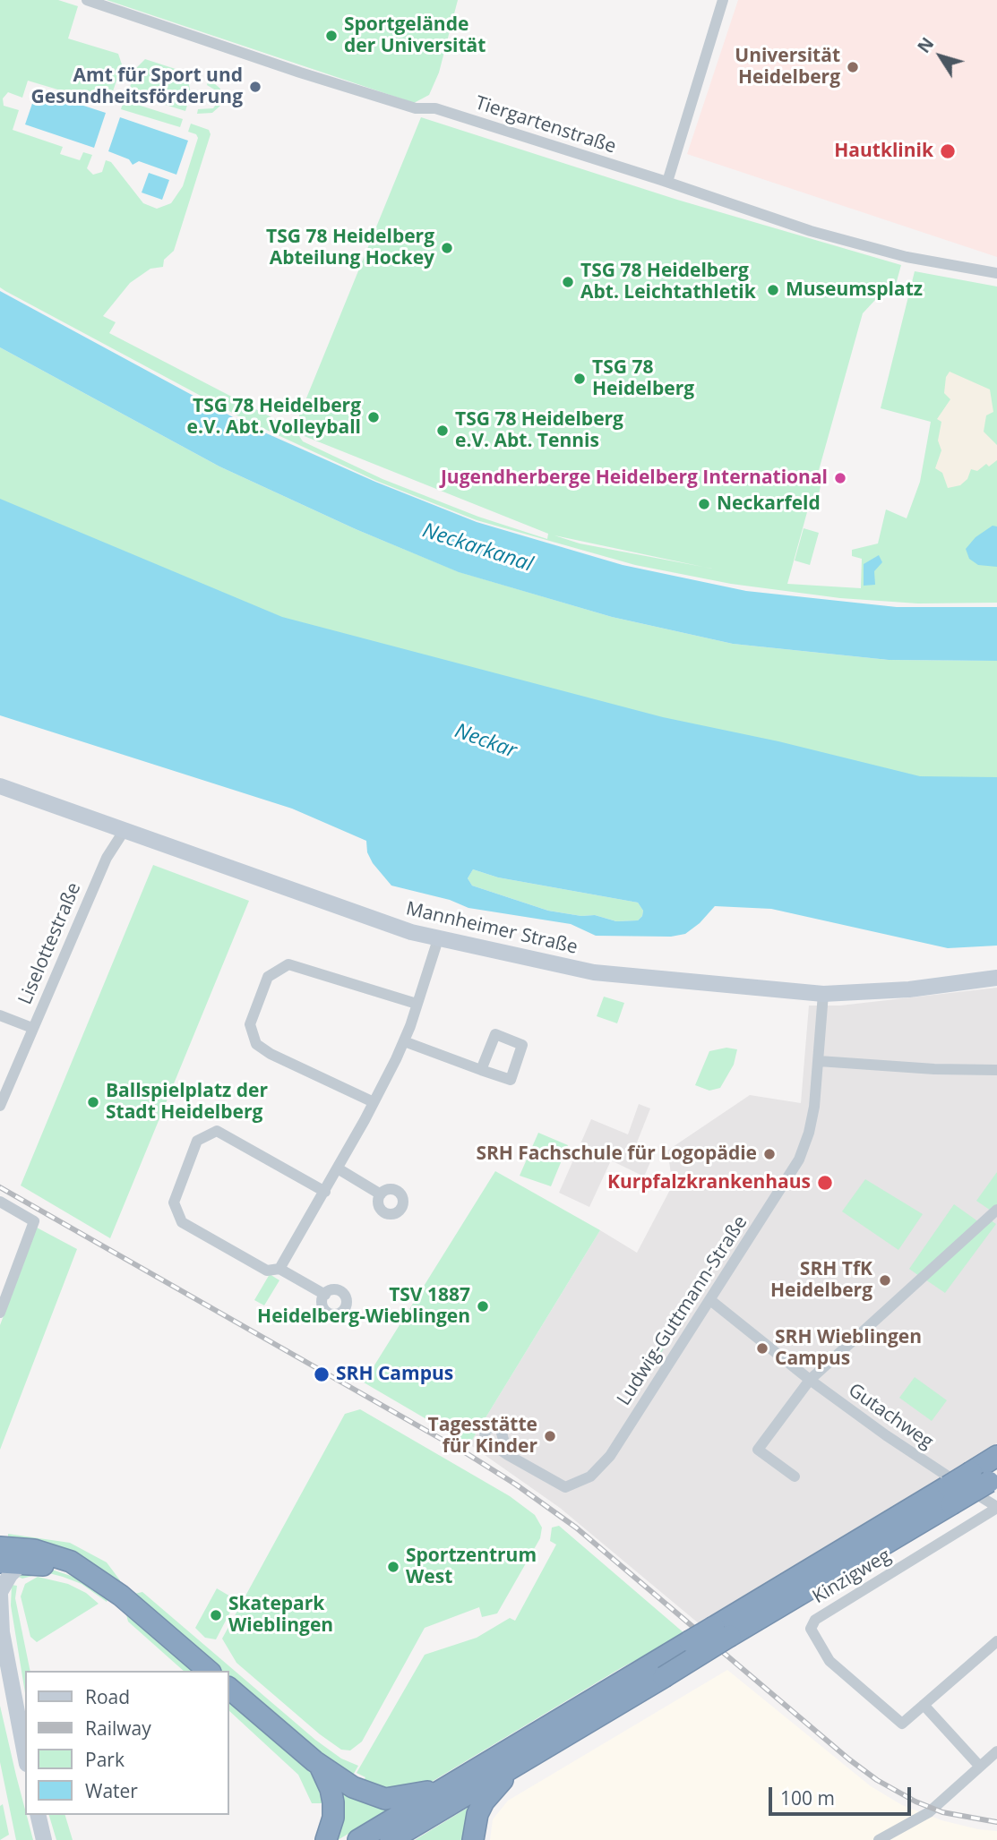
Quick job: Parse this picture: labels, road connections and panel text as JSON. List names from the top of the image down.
{
  "streets": {
    "street": [
      "Tiergartenstraße",
      "Mannheimer Straße",
      "Liselottestraße",
      "Ludwig-Guttmann-Straße",
      "Gutachweg",
      "Kinzigweg"
    ]
  },
  "crossings": [
    ["Mannheimer Straße", "Liselottestraße"],
    ["Mannheimer Straße", "Ludwig-Guttmann-Straße"],
    ["Ludwig-Guttmann-Straße", "Gutachweg"],
    ["Gutachweg", "Kinzigweg"]
  ],
  "water": ["Neckarkanal", "Neckar"],
  "places": [
    "Sportgelände der Universität",
    "Universität Heidelberg",
    "Amt für Sport und Gesundheitsförderung",
    "Hautklinik",
    "TSG 78 Heidelberg Abteilung Hockey",
    "TSG 78 Heidelberg Abt. Leichtathletik",
    "Museumsplatz",
    "TSG 78 Heidelberg",
    "TSG 78 Heidelberg e.V. Abt. Volleyball",
    "TSG 78 Heidelberg e.V. Abt. Tennis",
    "Jugendherberge Heidelberg International",
    "Neckarfeld",
    "Ballspielplatz der Stadt Heidelberg",
    "SRH Fachschule für Logopädie",
    "Kurpfalzkrankenhaus",
    "SRH TfK Heidelberg",
    "TSV 1887 Heidelberg-Wieblingen",
    "SRH Wieblingen Campus",
    "SRH Campus",
    "Tagesstätte für Kinder",
    "Sportzentrum West",
    "Skatepark Wieblingen"
  ],
  "legend": [
    "Road",
    "Railway",
    "Park",
    "Water"
  ],
  "scale_bar": "100 m",
  "north": "top left"
}
